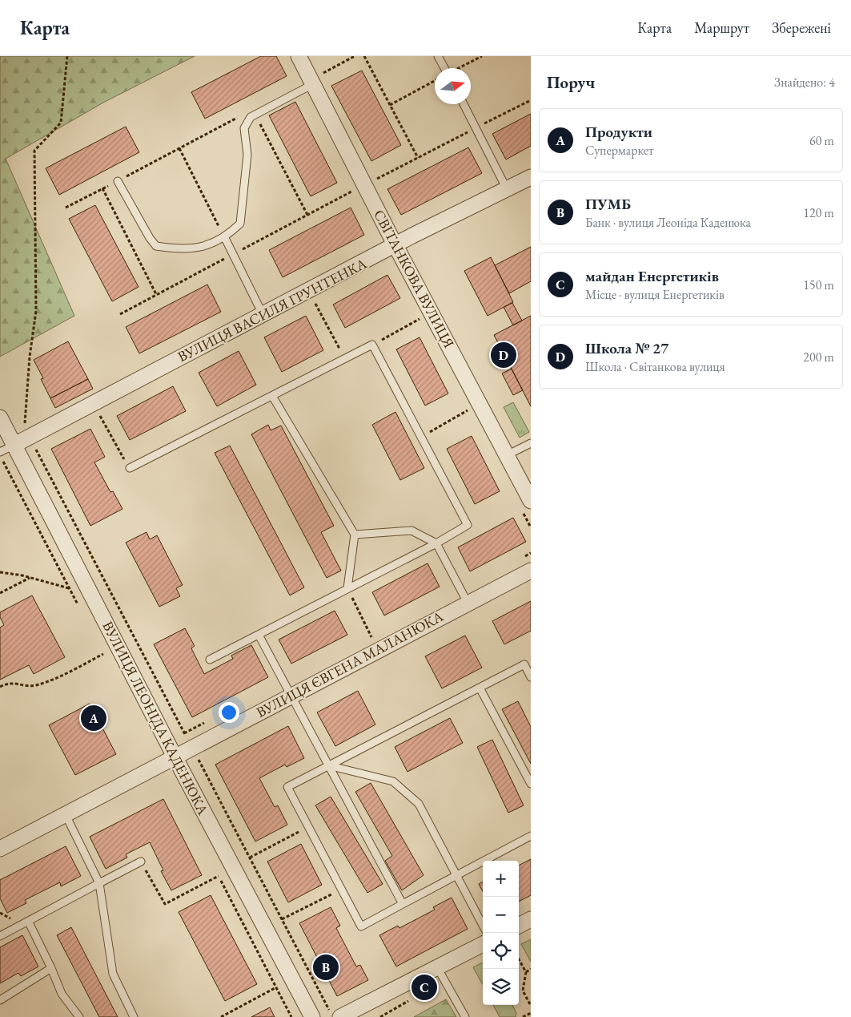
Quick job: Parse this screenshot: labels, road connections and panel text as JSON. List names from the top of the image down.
{
  "streets": {
    "street": [
      "СВІТАНКОВА ВУЛИЦЯ",
      "ВУЛИЦЯ ВАСИЛЯ ГРУНТЕНКА",
      "ВУЛИЦЯ ЄВГЕНА МАЛАНЮКА",
      "ВУЛИЦЯ ЛЕОНІДА КАДЕНЮКА"
    ]
  },
  "crossings": [
    ["СВІТАНКОВА ВУЛИЦЯ", "ВУЛИЦЯ ВАСИЛЯ ГРУНТЕНКА"],
    ["ВУЛИЦЯ ВАСИЛЯ ГРУНТЕНКА", "ВУЛИЦЯ ЛЕОНІДА КАДЕНЮКА"],
    ["ВУЛИЦЯ ЄВГЕНА МАЛАНЮКА", "ВУЛИЦЯ ЛЕОНІДА КАДЕНЮКА"]
  ],
  "north": "right",
  "page": {
    "header": "Карта",
    "nav": ["Карта", "Маршрут", "Збережені"],
    "heading": ["Поруч", "Знайдено: 4"],
    "list": [
      {
        "mark": "A",
        "name": "Продукти",
        "note": "Супермаркет",
        "value": "60 m"
      },
      {
        "mark": "B",
        "name": "ПУМБ",
        "note": "Банк · вулиця Леоніда Каденюка",
        "value": "120 m"
      },
      {
        "mark": "C",
        "name": "майдан Енергетиків",
        "note": "Місце · вулиця Енергетиків",
        "value": "150 m"
      },
      {
        "mark": "D",
        "name": "Школа № 27",
        "note": "Школа · Світанкова вулиця",
        "value": "200 m"
      }
    ],
    "pins": [
      "D",
      "A",
      "B",
      "C"
    ],
    "map_buttons": ["+", "−"]
  }
}
